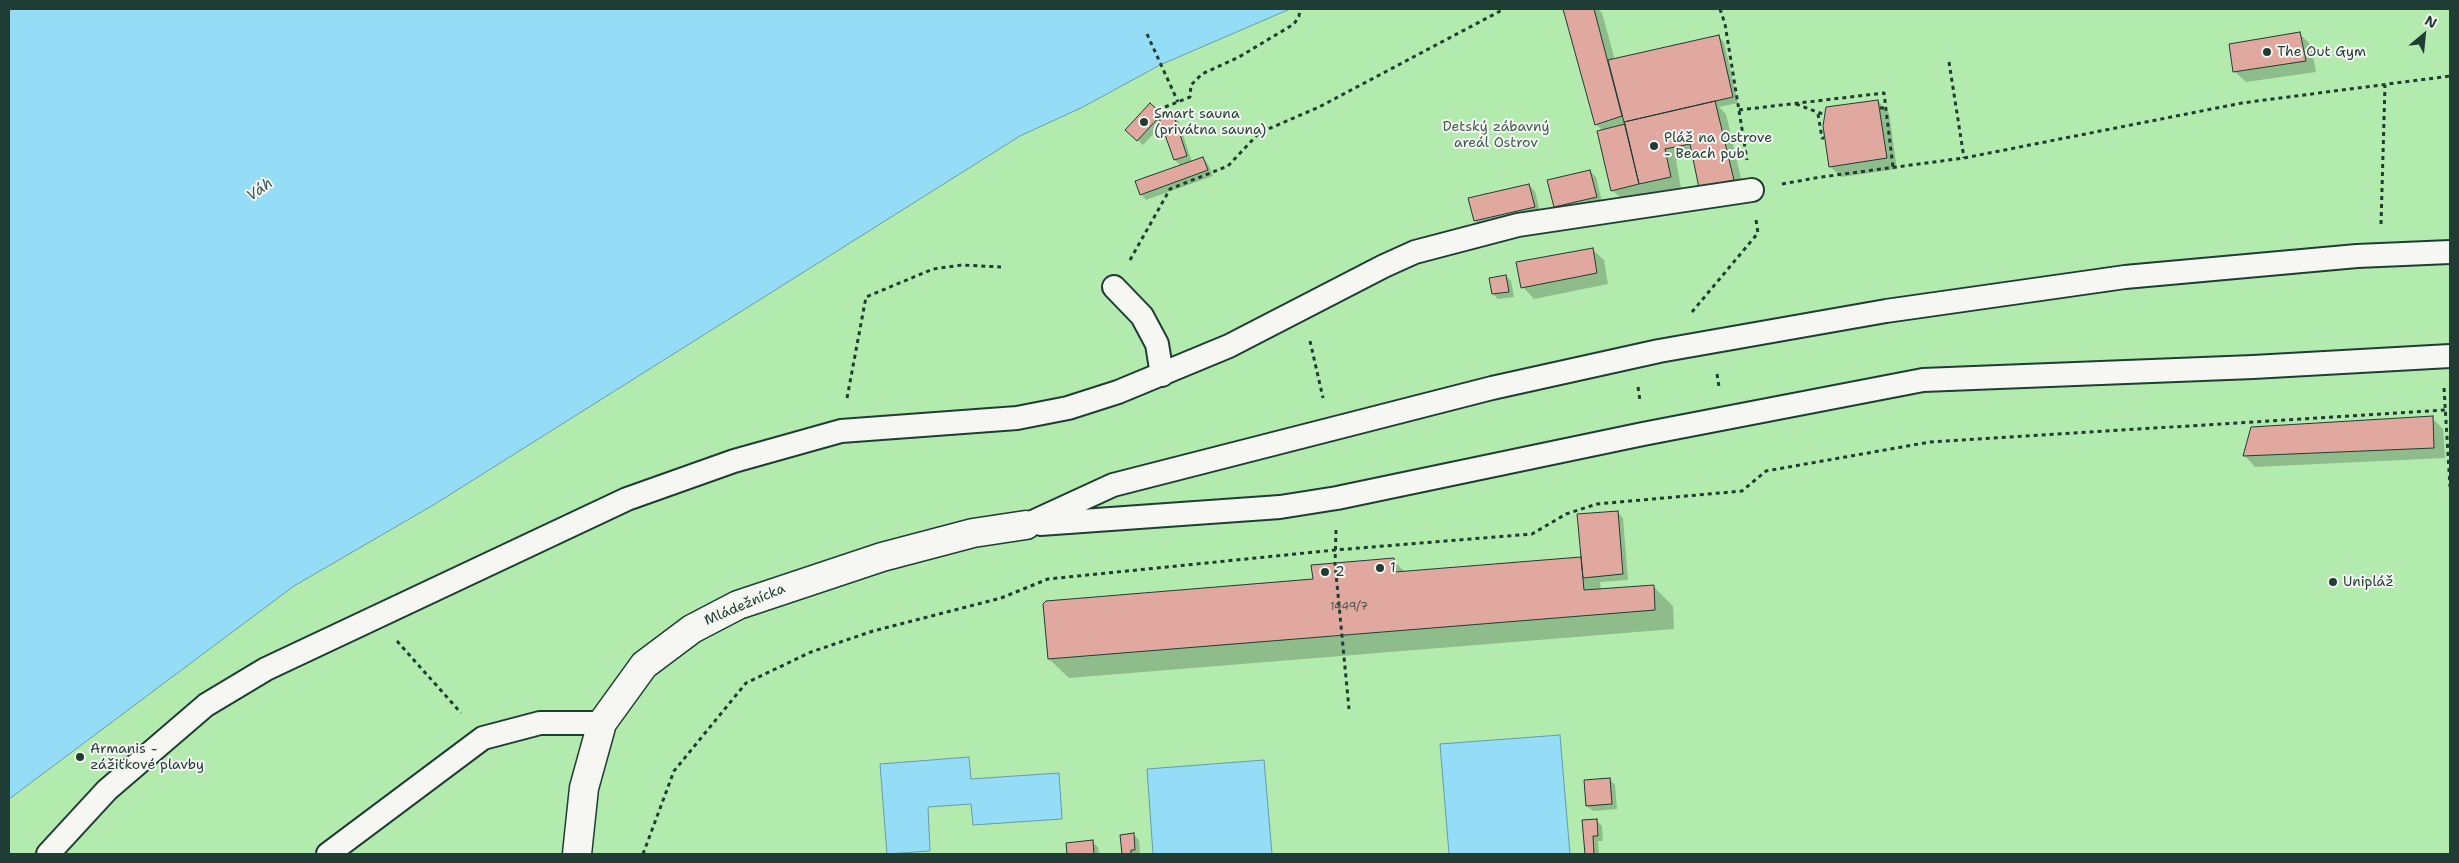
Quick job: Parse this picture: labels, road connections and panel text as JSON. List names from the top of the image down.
{
  "streets": {
    "street": ["Mládežnícka"]
  },
  "water": ["Váh"],
  "parks": ["Detský zábavný areál Ostrov"],
  "places": [
    "The Out Gym",
    "Smart sauna (privátna sauna)",
    "Pláž na Ostrove - Beach pub",
    "1",
    "2",
    "Unipláž",
    "Armanis - zážitkové plavby"
  ],
  "house_numbers": ["1449/7"],
  "north": "top right"
}
